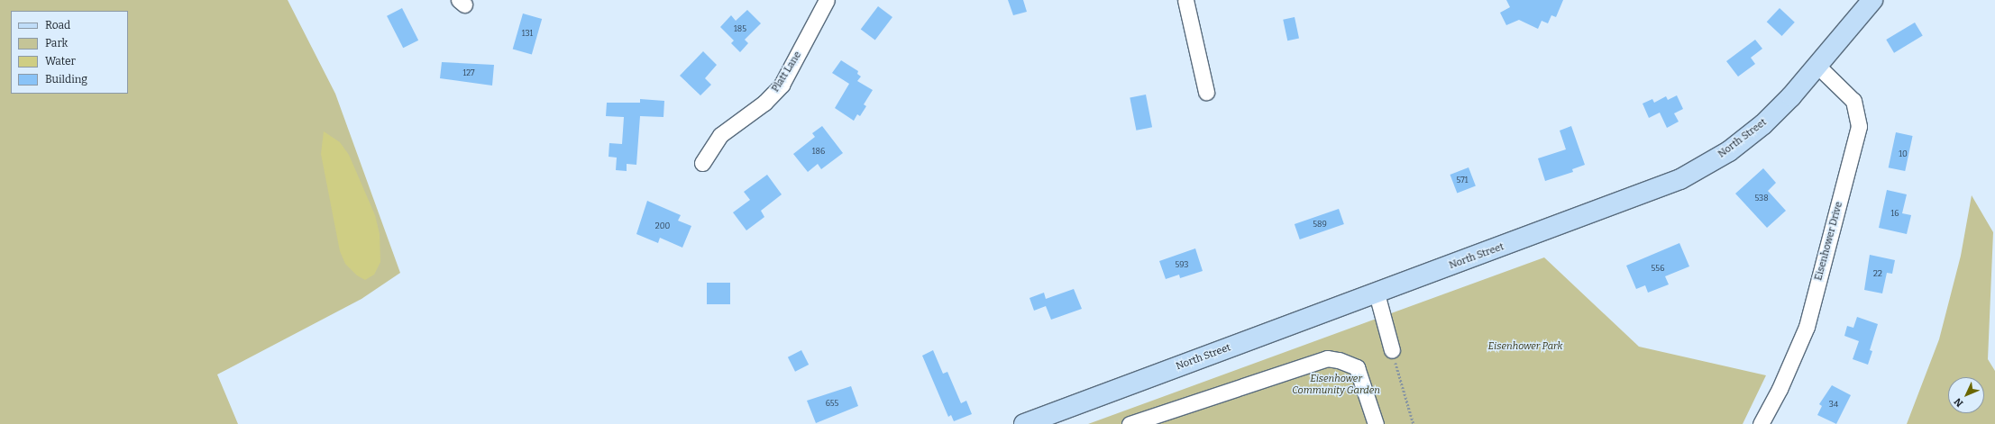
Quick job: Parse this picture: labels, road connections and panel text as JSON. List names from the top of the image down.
{
  "streets": {
    "main road": ["North Street"],
    "street": ["Platt Lane", "Eisenhower Drive"]
  },
  "crossings": [
    ["North Street", "Eisenhower Drive"]
  ],
  "parks": ["Eisenhower Park", "Eisenhower Community Garden"],
  "house_numbers": [
    "185",
    "131",
    "127",
    "186",
    "10",
    "571",
    "538",
    "16",
    "589",
    "200",
    "593",
    "556",
    "22",
    "655",
    "34"
  ],
  "legend": [
    "Road",
    "Park",
    "Water",
    "Building"
  ],
  "north": "bottom left"
}
